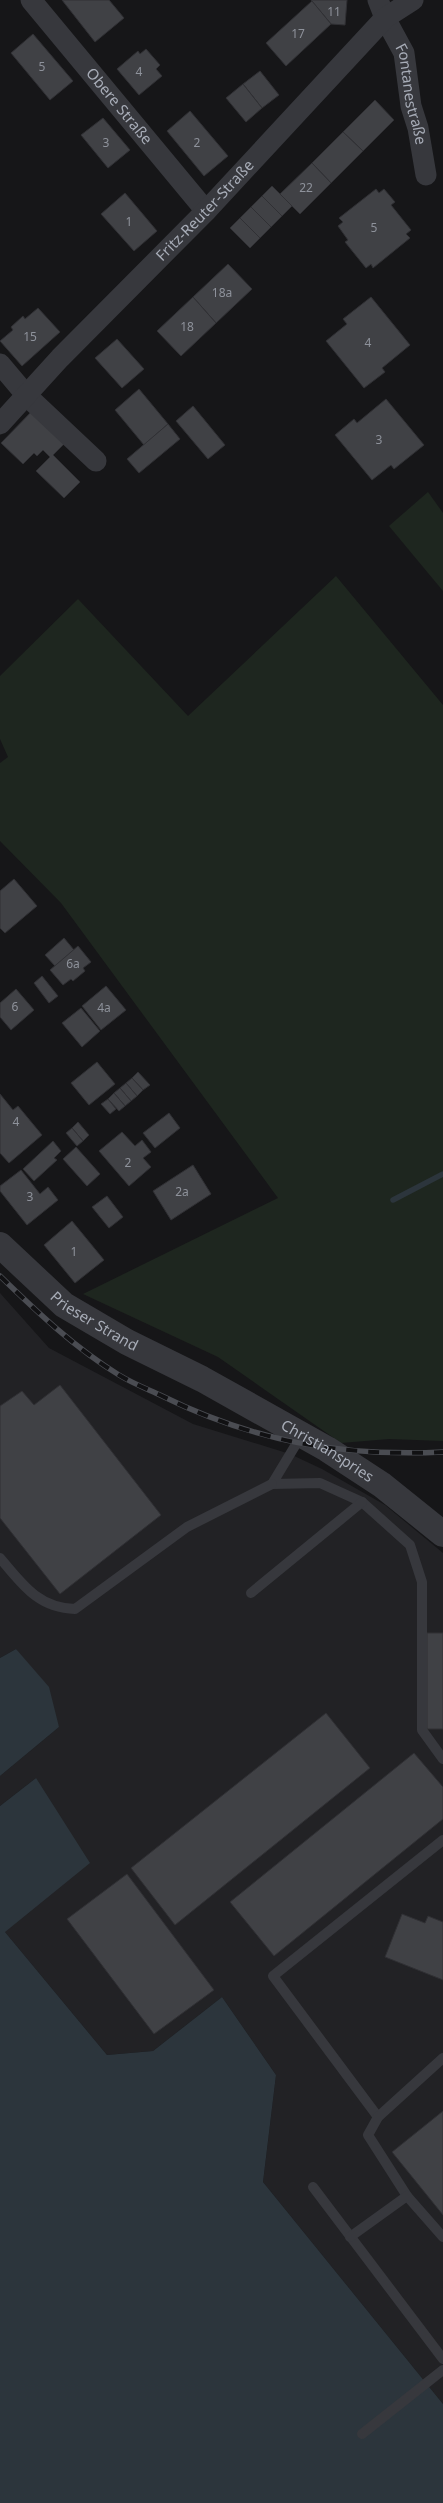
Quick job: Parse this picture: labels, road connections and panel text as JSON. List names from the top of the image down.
{
  "streets": {
    "street": [
      "Fontanestraße",
      "Obere Straße",
      "Fritz-Reuter-Straße",
      "Prieser Strand",
      "Christianspries"
    ]
  },
  "crossings": [
    ["Fontanestraße", "Fritz-Reuter-Straße"],
    ["Obere Straße", "Fritz-Reuter-Straße"],
    ["Prieser Strand", "Christianspries"]
  ],
  "house_numbers": [
    "11",
    "17",
    "5",
    "4",
    "3",
    "2",
    "22",
    "1",
    "5",
    "18a",
    "18",
    "15",
    "4",
    "3",
    "6a",
    "6",
    "4a",
    "4",
    "2",
    "2a",
    "3",
    "1"
  ]
}
